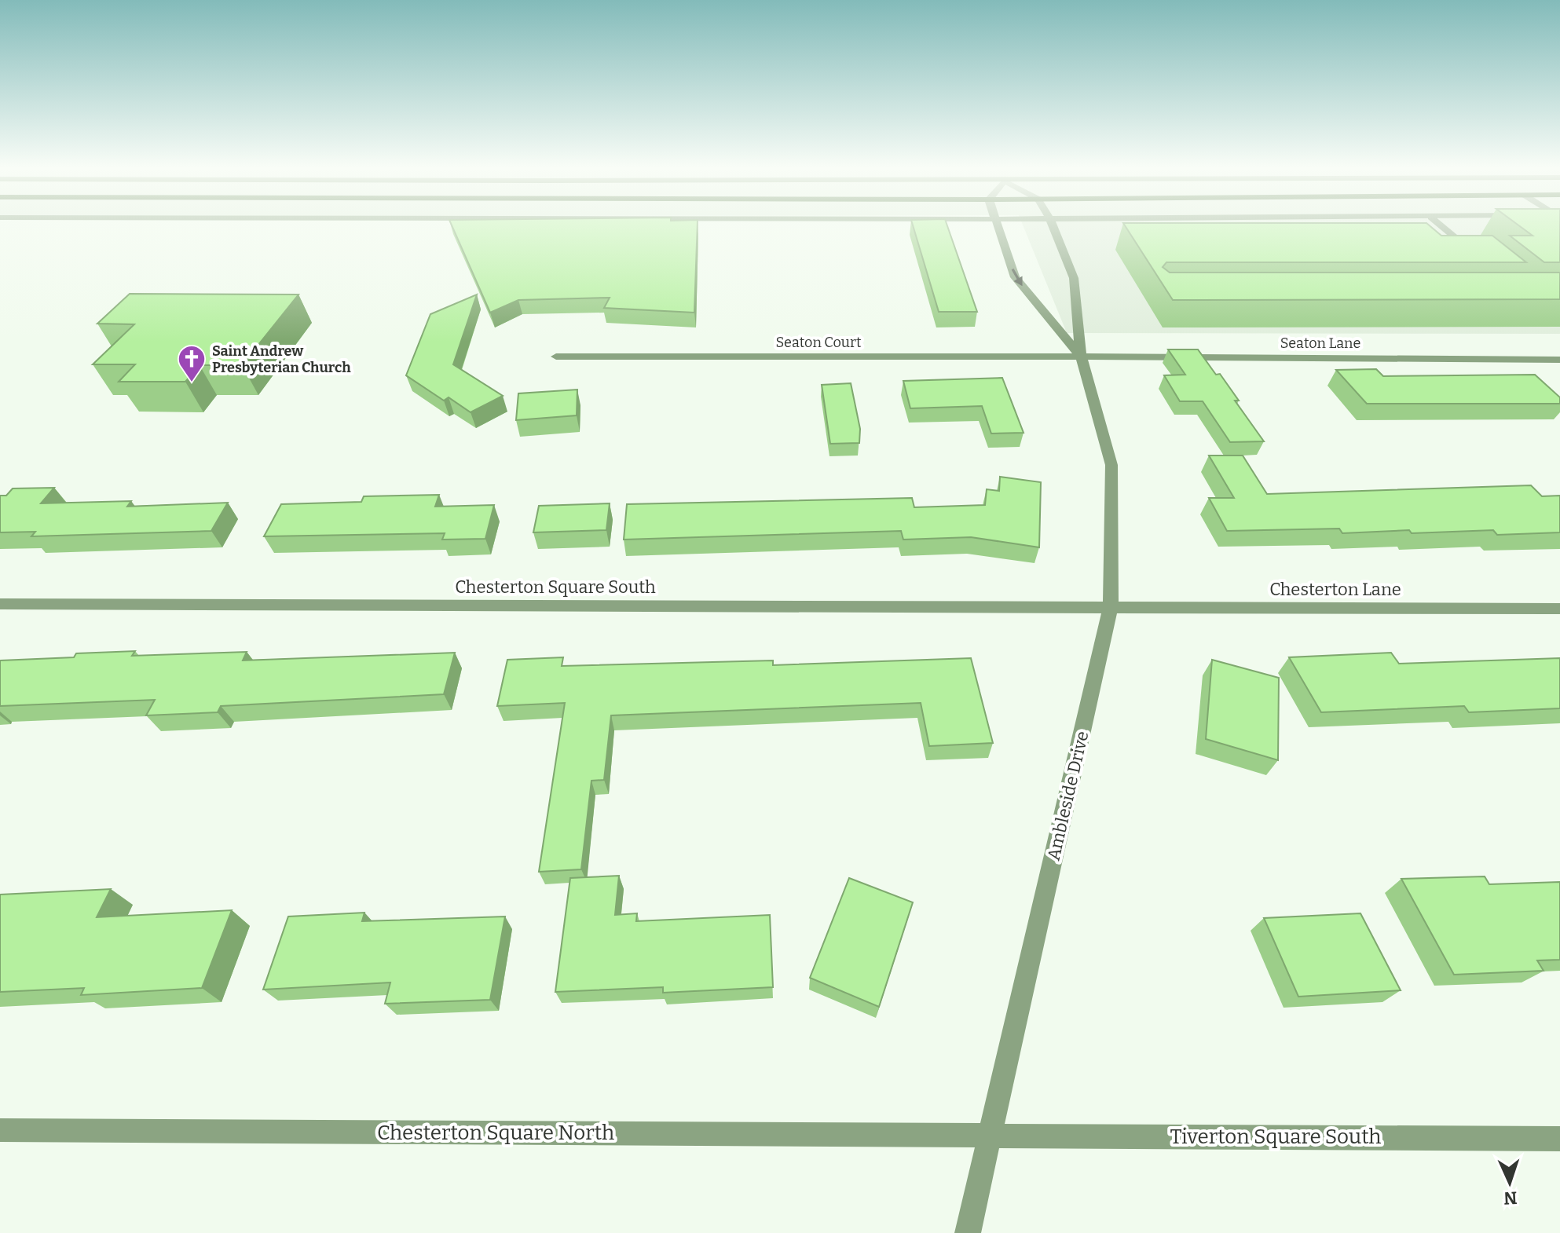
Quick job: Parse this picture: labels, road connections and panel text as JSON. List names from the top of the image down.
{
  "streets": {
    "street": [
      "Seaton Court",
      "Seaton Lane",
      "Chesterton Square South",
      "Chesterton Lane",
      "Ambleside Drive",
      "Chesterton Square North",
      "Tiverton Square South"
    ]
  },
  "crossings": [
    ["Seaton Court", "Seaton Lane"],
    ["Seaton Court", "Ambleside Drive"],
    ["Seaton Lane", "Ambleside Drive"],
    ["Chesterton Square South", "Chesterton Lane"],
    ["Chesterton Square South", "Ambleside Drive"],
    ["Chesterton Lane", "Ambleside Drive"],
    ["Ambleside Drive", "Chesterton Square North"],
    ["Ambleside Drive", "Tiverton Square South"],
    ["Chesterton Square North", "Tiverton Square South"]
  ],
  "places": {
    "church": ["Saint Andrew Presbyterian Church"]
  },
  "north": "bottom"
}
